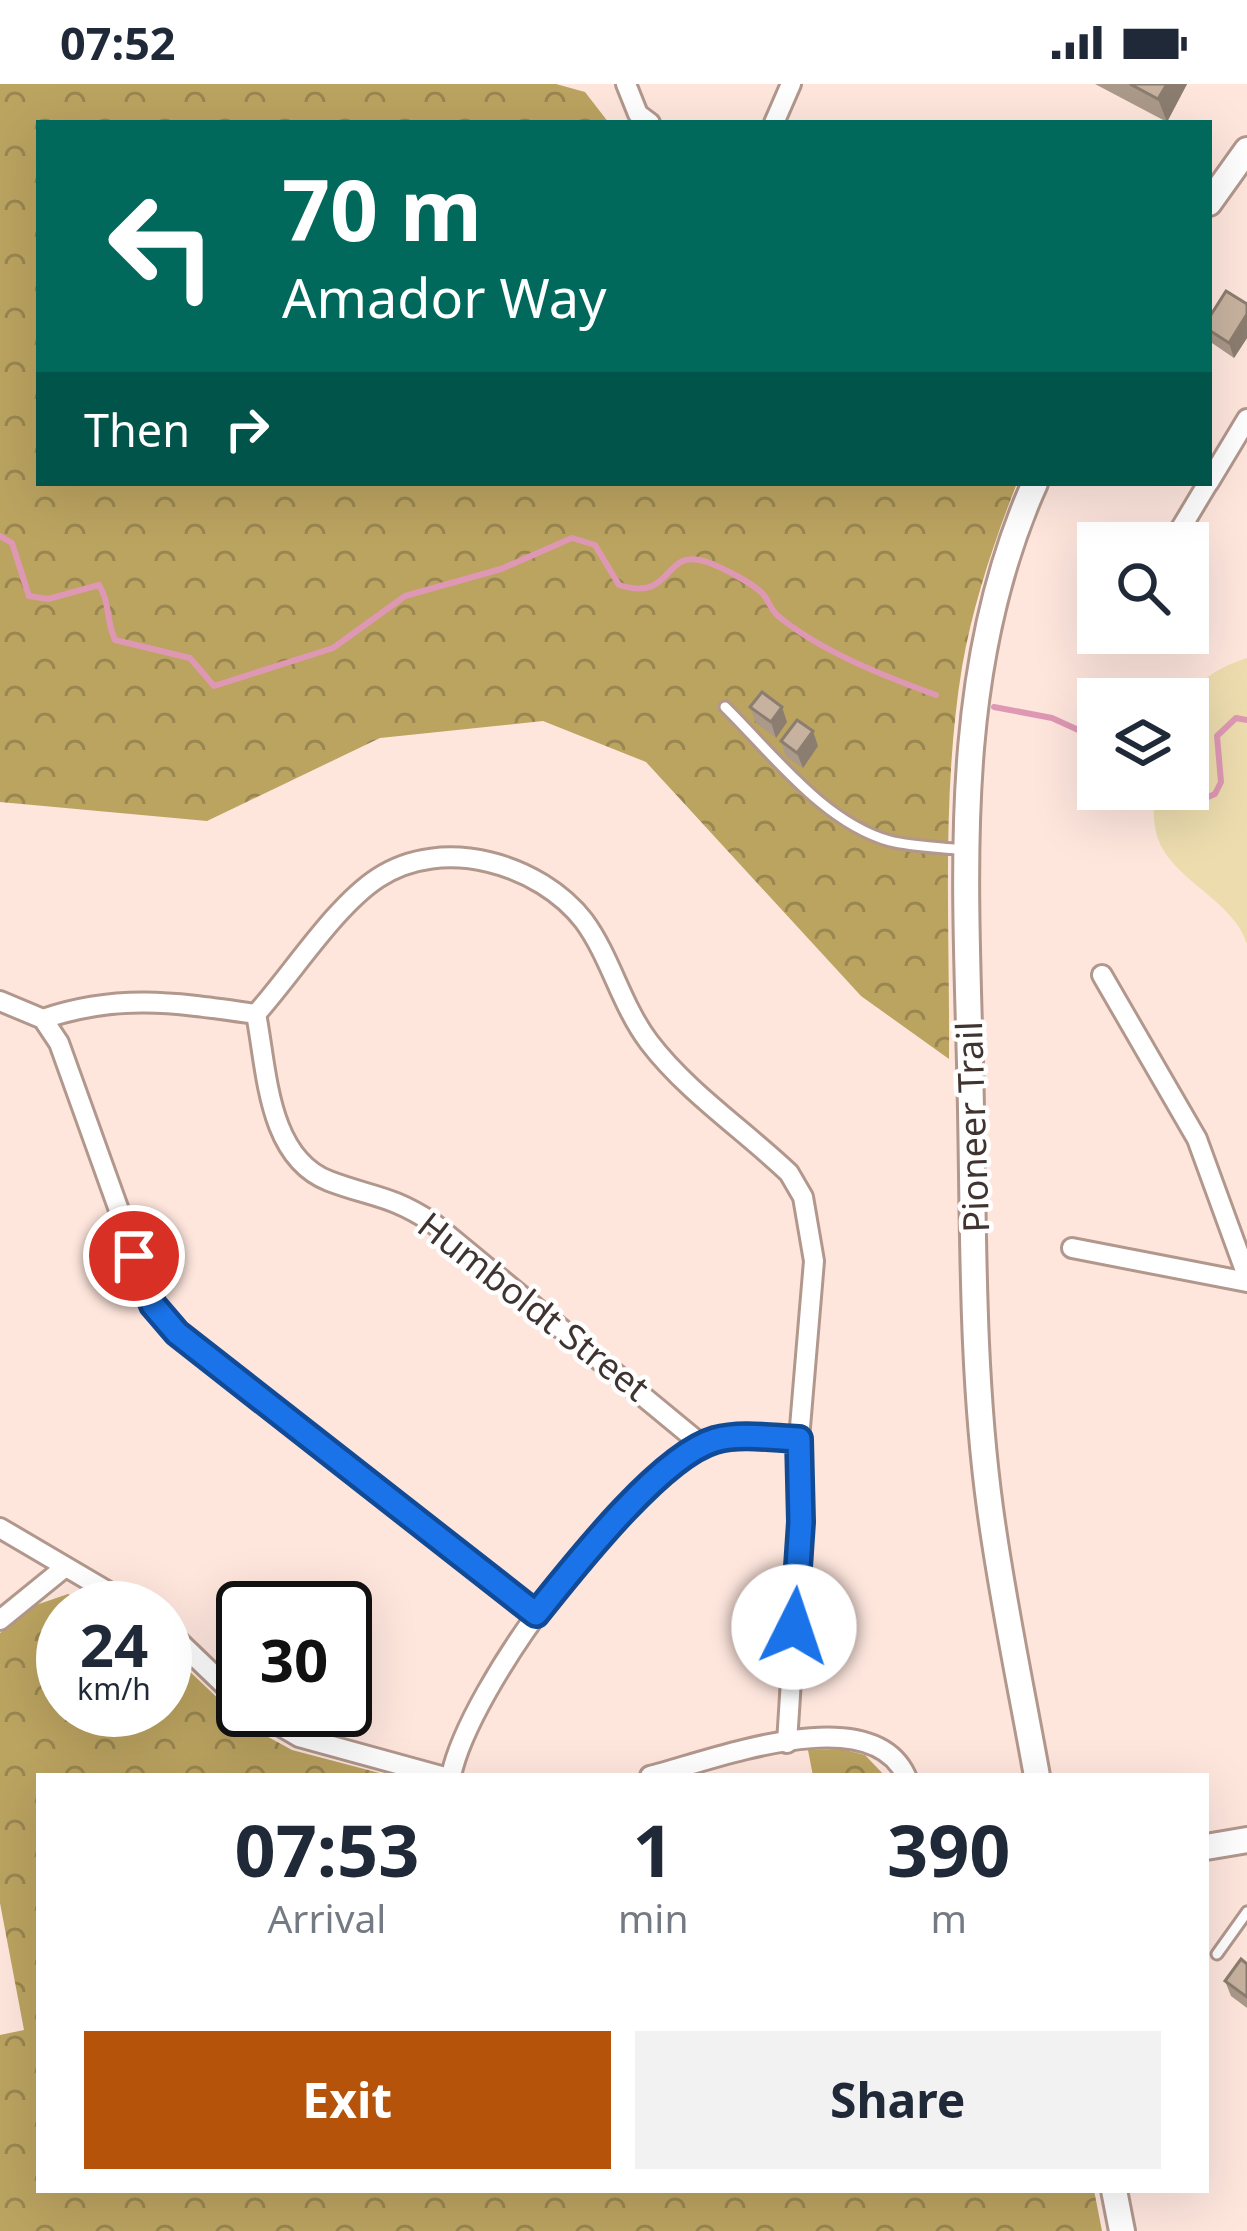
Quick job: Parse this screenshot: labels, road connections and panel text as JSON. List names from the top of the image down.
{
  "streets": {
    "main road": ["Pioneer Trail"],
    "street": ["Humboldt Street"]
  },
  "page": {
    "status": "07:52",
    "turn": ["70 m", "Amador Way"],
    "then": "Then",
    "speed": "24 km/h",
    "limit": "30",
    "eta": [
      "07:53",
      "Arrival",
      "1",
      "min",
      "390",
      "m"
    ],
    "buttons": ["Exit", "Share"]
  }
}
